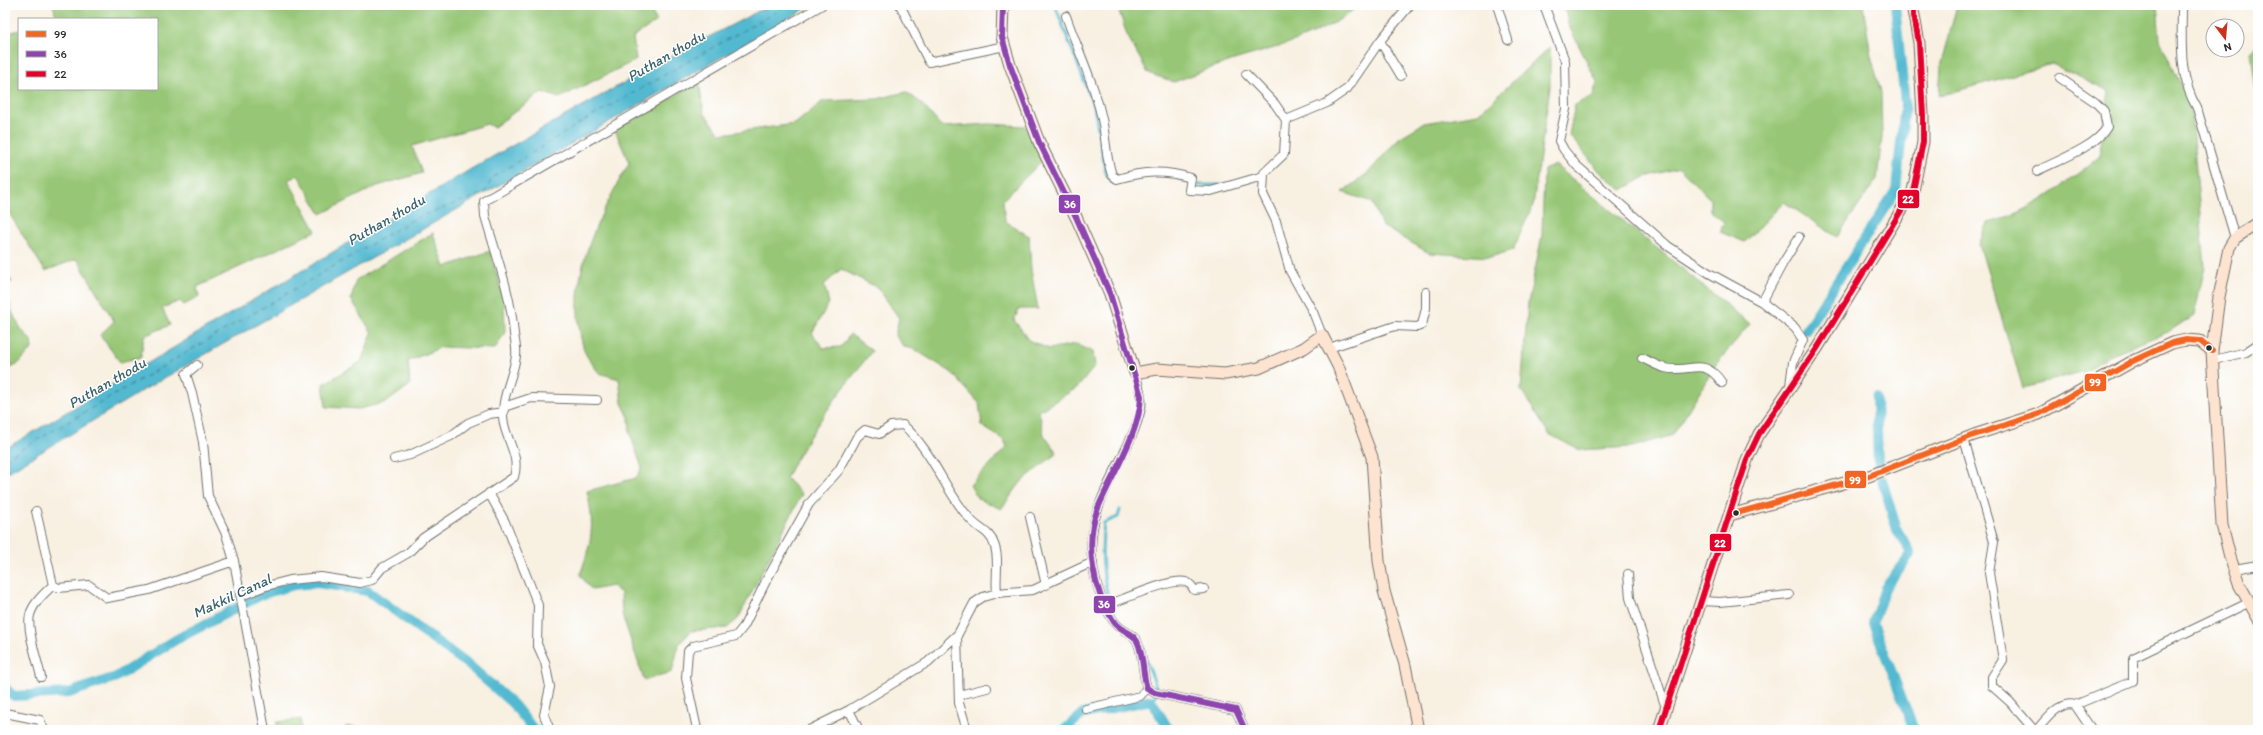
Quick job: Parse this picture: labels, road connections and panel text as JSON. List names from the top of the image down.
{
  "water": ["Puthan thodu", "Makkil Canal"],
  "lines": ["transit line 36", "transit line 22", "transit line 99"],
  "legend": ["99", "36", "22"],
  "north": "bottom"
}
